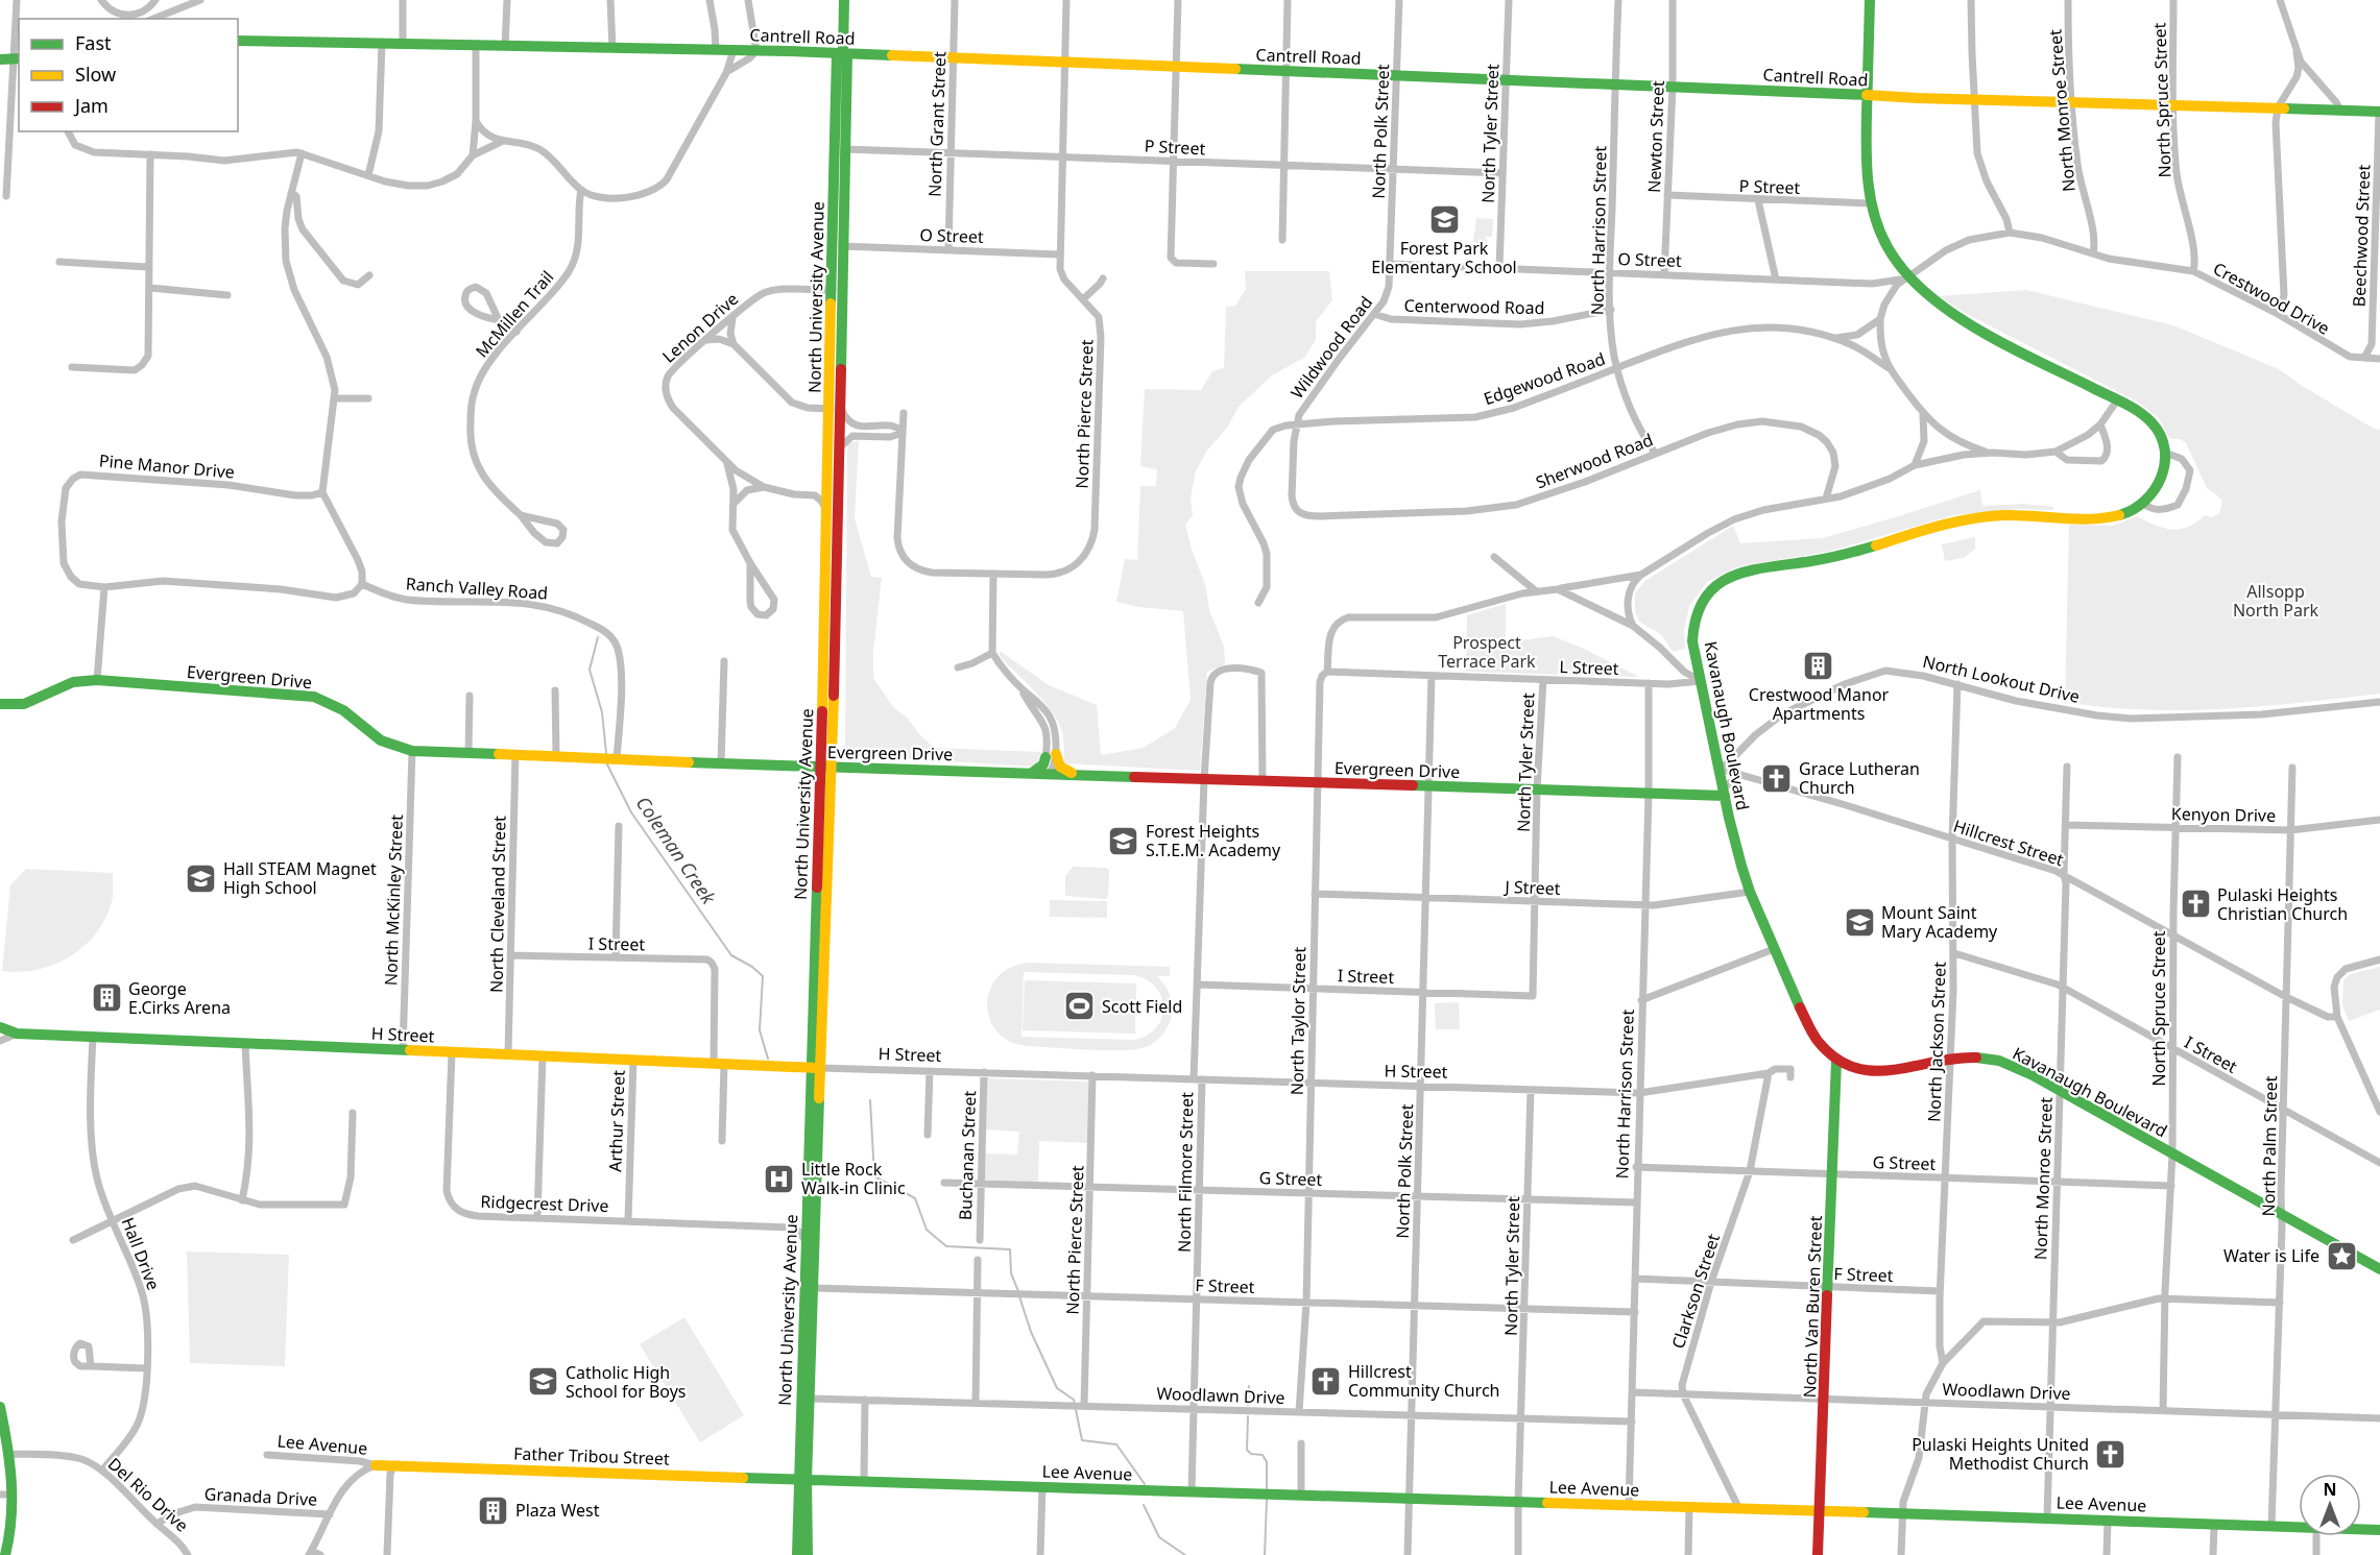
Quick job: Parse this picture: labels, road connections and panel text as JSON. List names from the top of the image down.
{
  "streets": {
    "street": [
      "Cantrell Road",
      "North Spruce Street",
      "North Monroe Street",
      "North Grant Street",
      "North Polk Street",
      "North Tyler Street",
      "Newton Street",
      "P Street",
      "North Harrison Street",
      "O Street",
      "Beechwood Street",
      "North University Avenue",
      "Crestwood Drive",
      "Centerwood Road",
      "McMillen Trail",
      "Lenon Drive",
      "Wildwood Road",
      "Edgewood Road",
      "North Pierce Street",
      "Sherwood Road",
      "Pine Manor Drive",
      "Ranch Valley Road",
      "L Street",
      "Evergreen Drive",
      "North Lookout Drive",
      "Kavanaugh Boulevard",
      "Kenyon Drive",
      "Hillcrest Street",
      "J Street",
      "North McKinley Street",
      "North Cleveland Street",
      "I Street",
      "North Taylor Street",
      "H Street",
      "North Jackson Street",
      "Arthur Street",
      "North Palm Street",
      "Buchanan Street",
      "G Street",
      "North Filmore Street",
      "Ridgecrest Drive",
      "Hall Drive",
      "F Street",
      "Clarkson Street",
      "North Van Buren Street",
      "Woodlawn Drive",
      "Lee Avenue",
      "Father Tribou Street",
      "Del Rio Drive",
      "Granada Drive"
    ]
  },
  "crossings": [
    ["Cantrell Road", "North Spruce Street"],
    ["Cantrell Road", "North Monroe Street"],
    ["Cantrell Road", "North Grant Street"],
    ["Cantrell Road", "North Polk Street"],
    ["Cantrell Road", "North Tyler Street"],
    ["Cantrell Road", "Newton Street"],
    ["Cantrell Road", "North Harrison Street"],
    ["Cantrell Road", "Beechwood Street"],
    ["Cantrell Road", "North University Avenue"],
    ["Cantrell Road", "North Pierce Street"],
    ["North Spruce Street", "Crestwood Drive"],
    ["North Spruce Street", "Kavanaugh Boulevard"],
    ["North Spruce Street", "Kenyon Drive"],
    ["North Spruce Street", "Hillcrest Street"],
    ["North Spruce Street", "I Street"],
    ["North Spruce Street", "G Street"],
    ["North Spruce Street", "Woodlawn Drive"],
    ["North Monroe Street", "Crestwood Drive"],
    ["North Monroe Street", "Kavanaugh Boulevard"],
    ["North Monroe Street", "Kenyon Drive"],
    ["North Monroe Street", "Hillcrest Street"],
    ["North Monroe Street", "I Street"],
    ["North Monroe Street", "G Street"],
    ["North Monroe Street", "Woodlawn Drive"],
    ["North Monroe Street", "Lee Avenue"],
    ["North Grant Street", "P Street"],
    ["North Grant Street", "O Street"],
    ["North Polk Street", "P Street"],
    ["North Polk Street", "O Street"],
    ["North Polk Street", "Wildwood Road"],
    ["North Polk Street", "L Street"],
    ["North Polk Street", "Evergreen Drive"],
    ["North Polk Street", "J Street"],
    ["North Polk Street", "I Street"],
    ["North Polk Street", "H Street"],
    ["North Polk Street", "G Street"],
    ["North Polk Street", "F Street"],
    ["North Polk Street", "Woodlawn Drive"],
    ["North Polk Street", "Lee Avenue"],
    ["North Tyler Street", "P Street"],
    ["North Tyler Street", "O Street"],
    ["North Tyler Street", "L Street"],
    ["North Tyler Street", "Evergreen Drive"],
    ["North Tyler Street", "J Street"],
    ["North Tyler Street", "I Street"],
    ["North Tyler Street", "H Street"],
    ["North Tyler Street", "G Street"],
    ["North Tyler Street", "F Street"],
    ["North Tyler Street", "Woodlawn Drive"],
    ["North Tyler Street", "Lee Avenue"],
    ["Newton Street", "P Street"],
    ["Newton Street", "O Street"],
    ["P Street", "North University Avenue"],
    ["P Street", "North Pierce Street"],
    ["North Harrison Street", "O Street"],
    ["North Harrison Street", "Centerwood Road"],
    ["North Harrison Street", "Edgewood Road"],
    ["North Harrison Street", "Sherwood Road"],
    ["North Harrison Street", "L Street"],
    ["North Harrison Street", "Evergreen Drive"],
    ["North Harrison Street", "J Street"],
    ["North Harrison Street", "H Street"],
    ["North Harrison Street", "G Street"],
    ["North Harrison Street", "F Street"],
    ["North Harrison Street", "Woodlawn Drive"],
    ["North Harrison Street", "Lee Avenue"],
    ["O Street", "North University Avenue"],
    ["O Street", "Crestwood Drive"],
    ["O Street", "Wildwood Road"],
    ["O Street", "North Pierce Street"],
    ["Beechwood Street", "Crestwood Drive"],
    ["North University Avenue", "Lenon Drive"],
    ["North University Avenue", "Evergreen Drive"],
    ["North University Avenue", "H Street"],
    ["North University Avenue", "F Street"],
    ["North University Avenue", "Woodlawn Drive"],
    ["North University Avenue", "Lee Avenue"],
    ["North University Avenue", "Father Tribou Street"],
    ["Centerwood Road", "Wildwood Road"],
    ["Wildwood Road", "Edgewood Road"],
    ["Wildwood Road", "Sherwood Road"],
    ["North Pierce Street", "H Street"],
    ["North Pierce Street", "G Street"],
    ["North Pierce Street", "F Street"],
    ["North Pierce Street", "Woodlawn Drive"],
    ["Pine Manor Drive", "Ranch Valley Road"],
    ["Ranch Valley Road", "Evergreen Drive"],
    ["L Street", "Kavanaugh Boulevard"],
    ["L Street", "North Taylor Street"],
    ["Evergreen Drive", "Kavanaugh Boulevard"],
    ["Evergreen Drive", "North McKinley Street"],
    ["Evergreen Drive", "North Cleveland Street"],
    ["Evergreen Drive", "North Taylor Street"],
    ["Evergreen Drive", "North Filmore Street"],
    ["North Lookout Drive", "Kavanaugh Boulevard"],
    ["North Lookout Drive", "Hillcrest Street"],
    ["North Lookout Drive", "North Jackson Street"],
    ["Kavanaugh Boulevard", "Hillcrest Street"],
    ["Kavanaugh Boulevard", "J Street"],
    ["Kavanaugh Boulevard", "North Jackson Street"],
    ["Kavanaugh Boulevard", "North Palm Street"],
    ["Kavanaugh Boulevard", "North Van Buren Street"],
    ["Kenyon Drive", "North Palm Street"],
    ["Hillcrest Street", "North Jackson Street"],
    ["Hillcrest Street", "North Palm Street"],
    ["J Street", "North Taylor Street"],
    ["North McKinley Street", "H Street"],
    ["North Cleveland Street", "I Street"],
    ["North Cleveland Street", "H Street"],
    ["I Street", "North Taylor Street"],
    ["I Street", "H Street"],
    ["I Street", "North Jackson Street"],
    ["I Street", "North Palm Street"],
    ["I Street", "North Filmore Street"],
    ["North Taylor Street", "H Street"],
    ["North Taylor Street", "G Street"],
    ["North Taylor Street", "F Street"],
    ["North Taylor Street", "Woodlawn Drive"],
    ["H Street", "Arthur Street"],
    ["H Street", "Buchanan Street"],
    ["H Street", "North Filmore Street"],
    ["H Street", "Ridgecrest Drive"],
    ["H Street", "Hall Drive"],
    ["H Street", "Clarkson Street"],
    ["North Jackson Street", "G Street"],
    ["North Jackson Street", "F Street"],
    ["Arthur Street", "Ridgecrest Drive"],
    ["North Palm Street", "Woodlawn Drive"],
    ["North Palm Street", "Lee Avenue"],
    ["Buchanan Street", "G Street"],
    ["G Street", "North Filmore Street"],
    ["G Street", "Clarkson Street"],
    ["G Street", "North Van Buren Street"],
    ["North Filmore Street", "F Street"],
    ["North Filmore Street", "Woodlawn Drive"],
    ["North Filmore Street", "Lee Avenue"],
    ["Hall Drive", "Del Rio Drive"],
    ["F Street", "Clarkson Street"],
    ["F Street", "North Van Buren Street"],
    ["Clarkson Street", "Woodlawn Drive"],
    ["North Van Buren Street", "Woodlawn Drive"],
    ["North Van Buren Street", "Lee Avenue"],
    ["Lee Avenue", "Father Tribou Street"],
    ["Del Rio Drive", "Granada Drive"]
  ],
  "water": ["Coleman Creek"],
  "parks": ["Allsopp North Park", "Prospect Terrace Park"],
  "places": {
    "school or university": [
      "Forest Park Elementary School",
      "Forest Heights S.T.E.M. Academy",
      "Hall STEAM Magnet High School",
      "Mount Saint Mary Academy",
      "Catholic High School for Boys"
    ],
    "building": ["Crestwood Manor Apartments", "George E.Cirks Arena", "Plaza West"],
    "church": [
      "Grace Lutheran Church",
      "Pulaski Heights Christian Church",
      "Hillcrest Community Church",
      "Pulaski Heights United Methodist Church"
    ],
    "sports": ["Scott Field"],
    "hospital": ["Little Rock Walk-in Clinic"],
    "place": ["Water is Life"]
  },
  "legend": ["Fast", "Slow", "Jam"],
  "north": "top"
}
